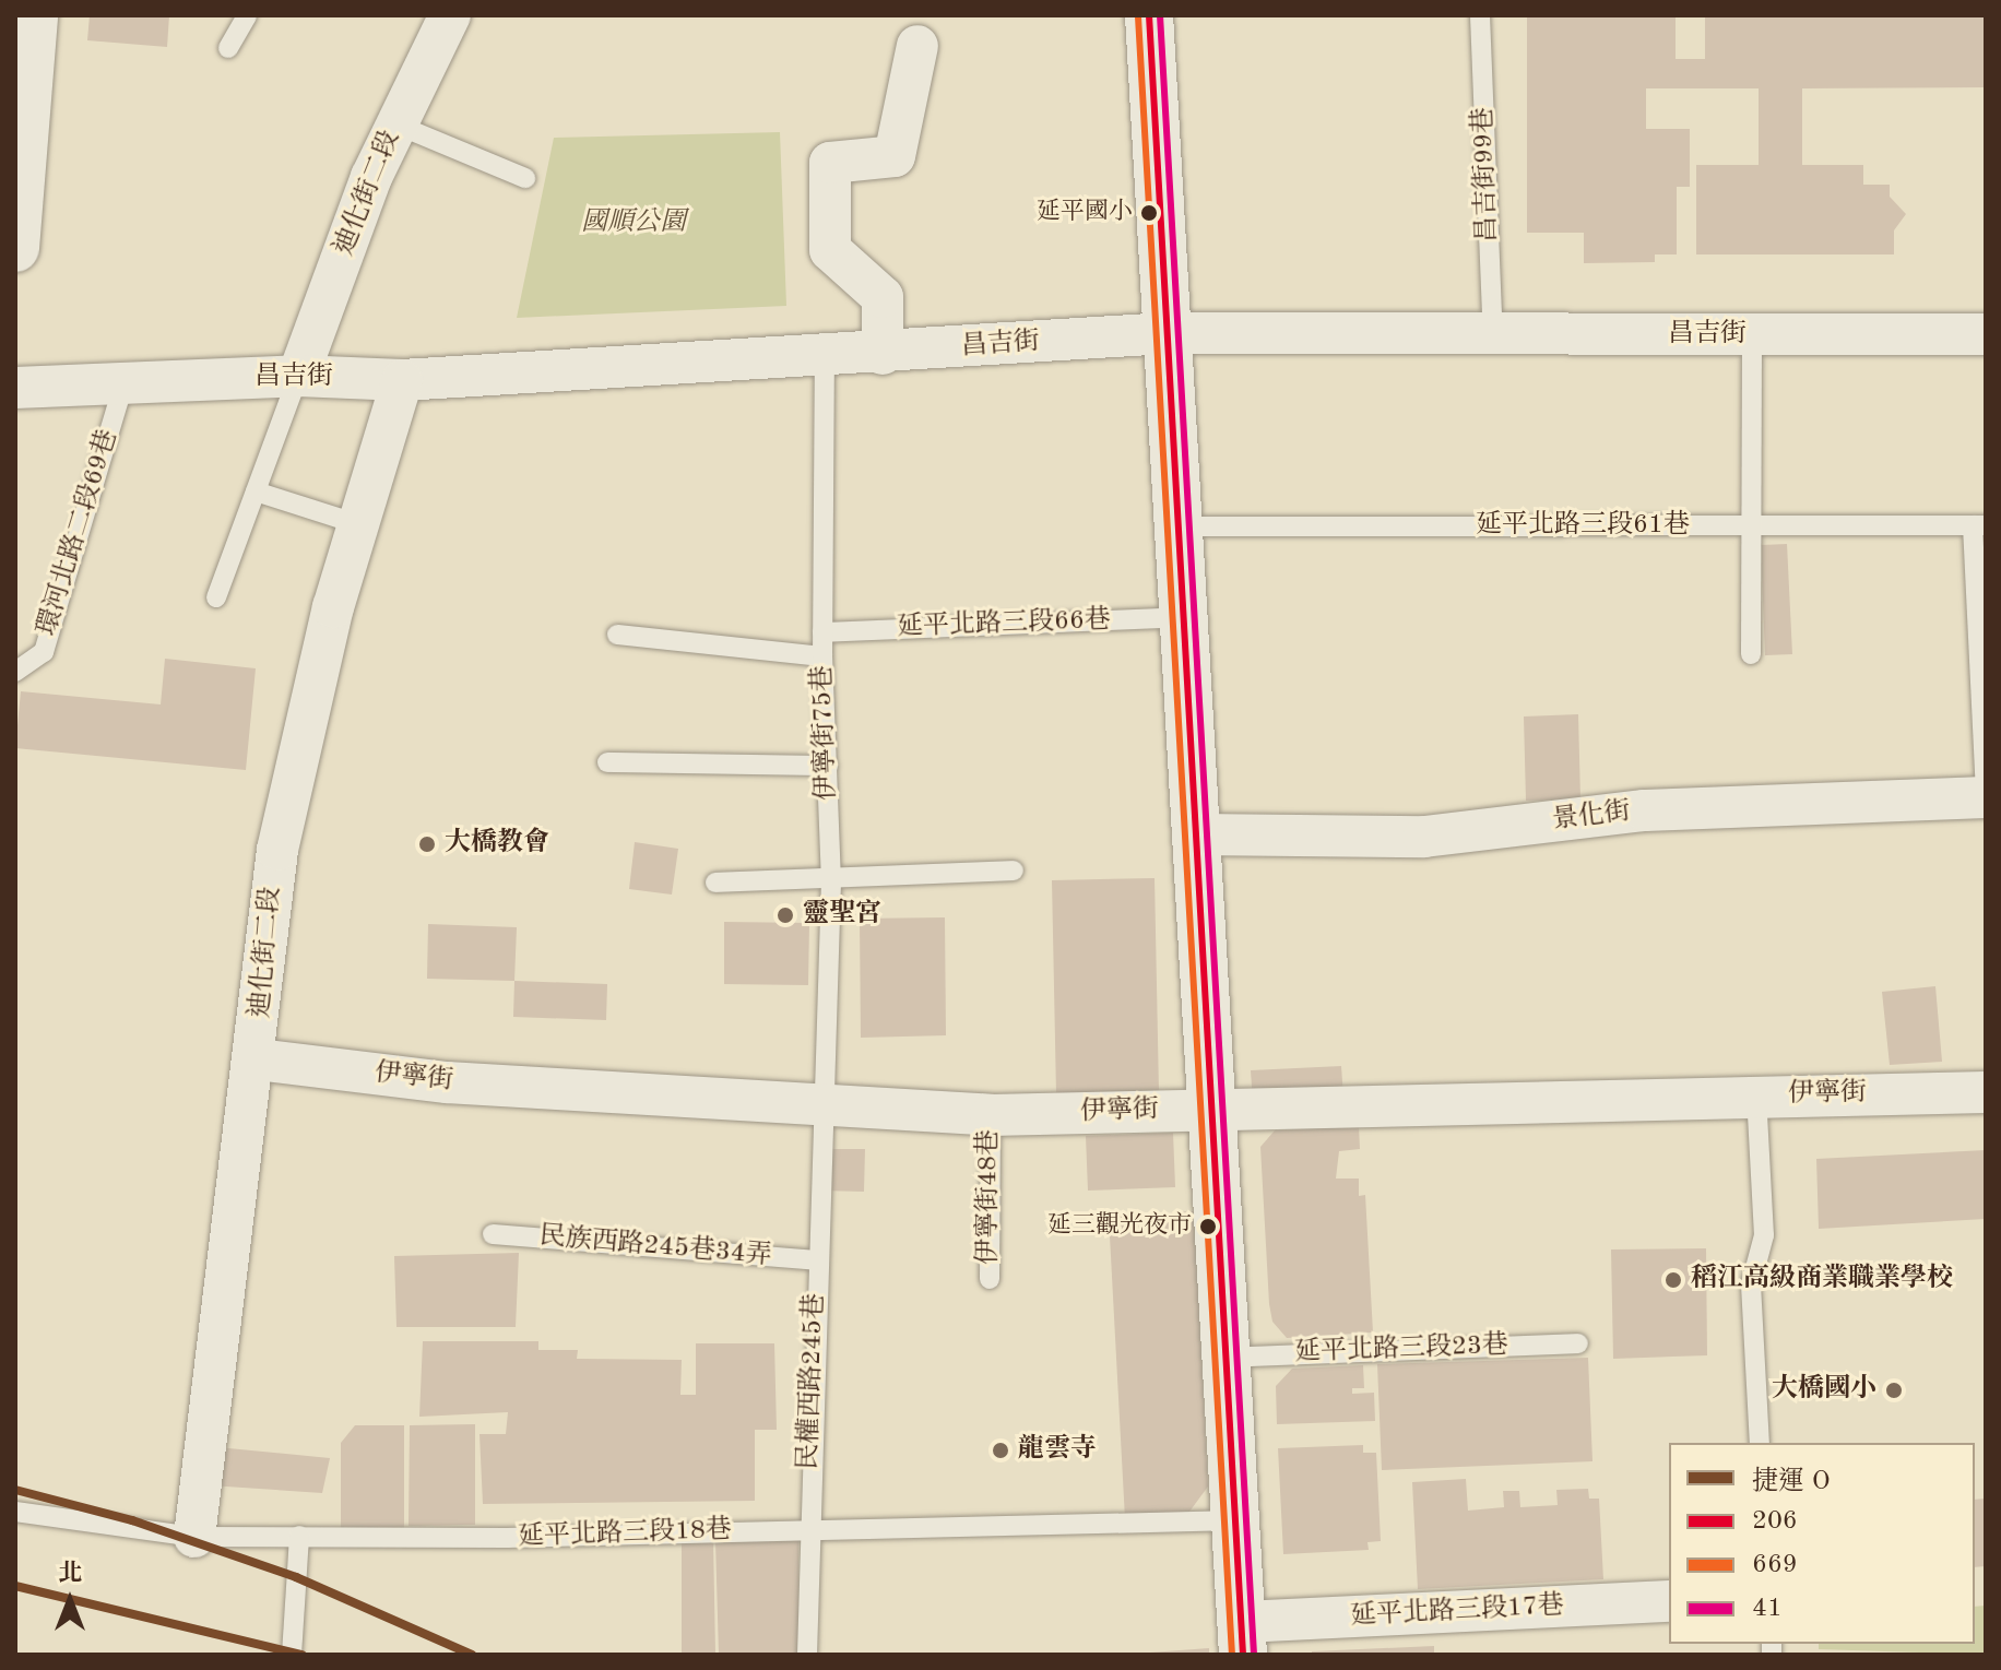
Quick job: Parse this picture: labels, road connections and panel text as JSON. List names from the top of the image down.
{
  "streets": {
    "street": [
      "迪化街二段",
      "昌吉街",
      "景化街",
      "伊寧街",
      "延平北路三段17巷"
    ],
    "lane": [
      "昌吉街99巷",
      "延平北路三段61巷",
      "環河北路二段69巷",
      "延平北路三段66巷",
      "伊寧街75巷",
      "伊寧街48巷",
      "民族西路245巷34弄",
      "延平北路三段23巷",
      "民權西路245巷",
      "延平北路三段18巷"
    ]
  },
  "crossings": [
    ["昌吉街99巷", "昌吉街"],
    ["迪化街二段", "昌吉街"],
    ["迪化街二段", "伊寧街"],
    ["迪化街二段", "延平北路三段18巷"],
    ["昌吉街", "環河北路二段69巷"],
    ["昌吉街", "伊寧街75巷"],
    ["延平北路三段66巷", "伊寧街75巷"],
    ["伊寧街75巷", "伊寧街"],
    ["伊寧街75巷", "民權西路245巷"],
    ["伊寧街", "伊寧街48巷"],
    ["伊寧街", "民權西路245巷"],
    ["民族西路245巷34弄", "民權西路245巷"],
    ["民權西路245巷", "延平北路三段18巷"]
  ],
  "parks": ["國順公園"],
  "places": [
    "延平國小",
    "大橋教會",
    "靈聖宮",
    "延三觀光夜市",
    "稻江高級商業職業學校",
    "大橋國小",
    "龍雲寺"
  ],
  "lines": [
    "transit line 206",
    "transit line 41",
    "transit line 669",
    "metro line O"
  ],
  "legend": [
    "捷運 O",
    "206",
    "669",
    "41"
  ],
  "north": "top"
}
